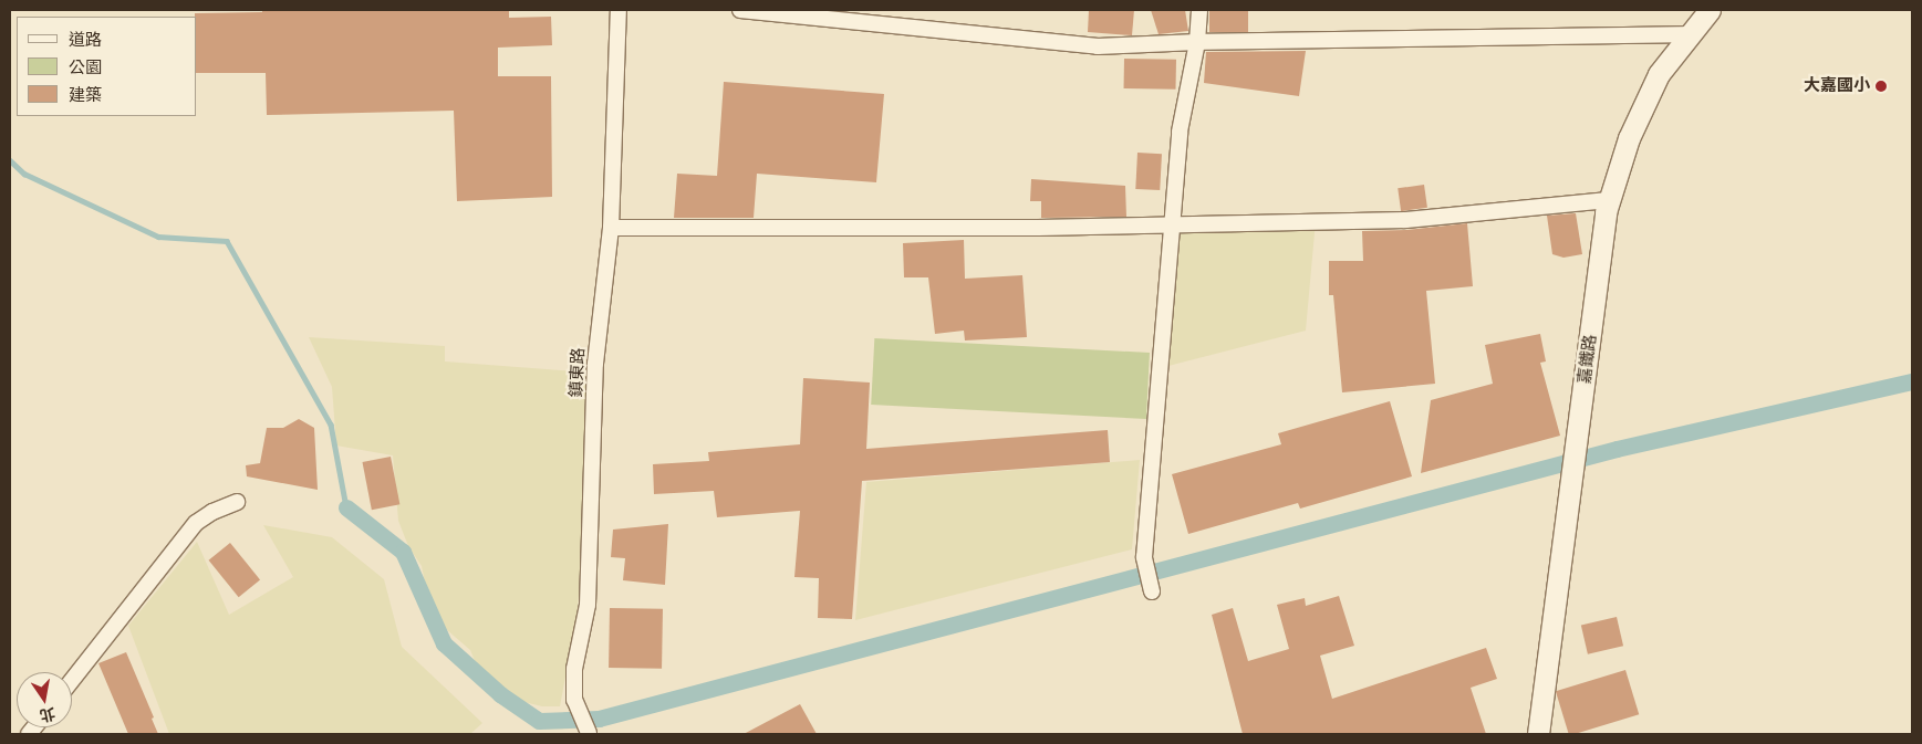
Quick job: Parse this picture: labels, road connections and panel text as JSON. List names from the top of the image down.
{
  "streets": {
    "street": ["嘉鐵路", "鎮東路"]
  },
  "places": ["大嘉國小"],
  "legend": ["道路", "公園", "建築"],
  "north": "bottom"
}
